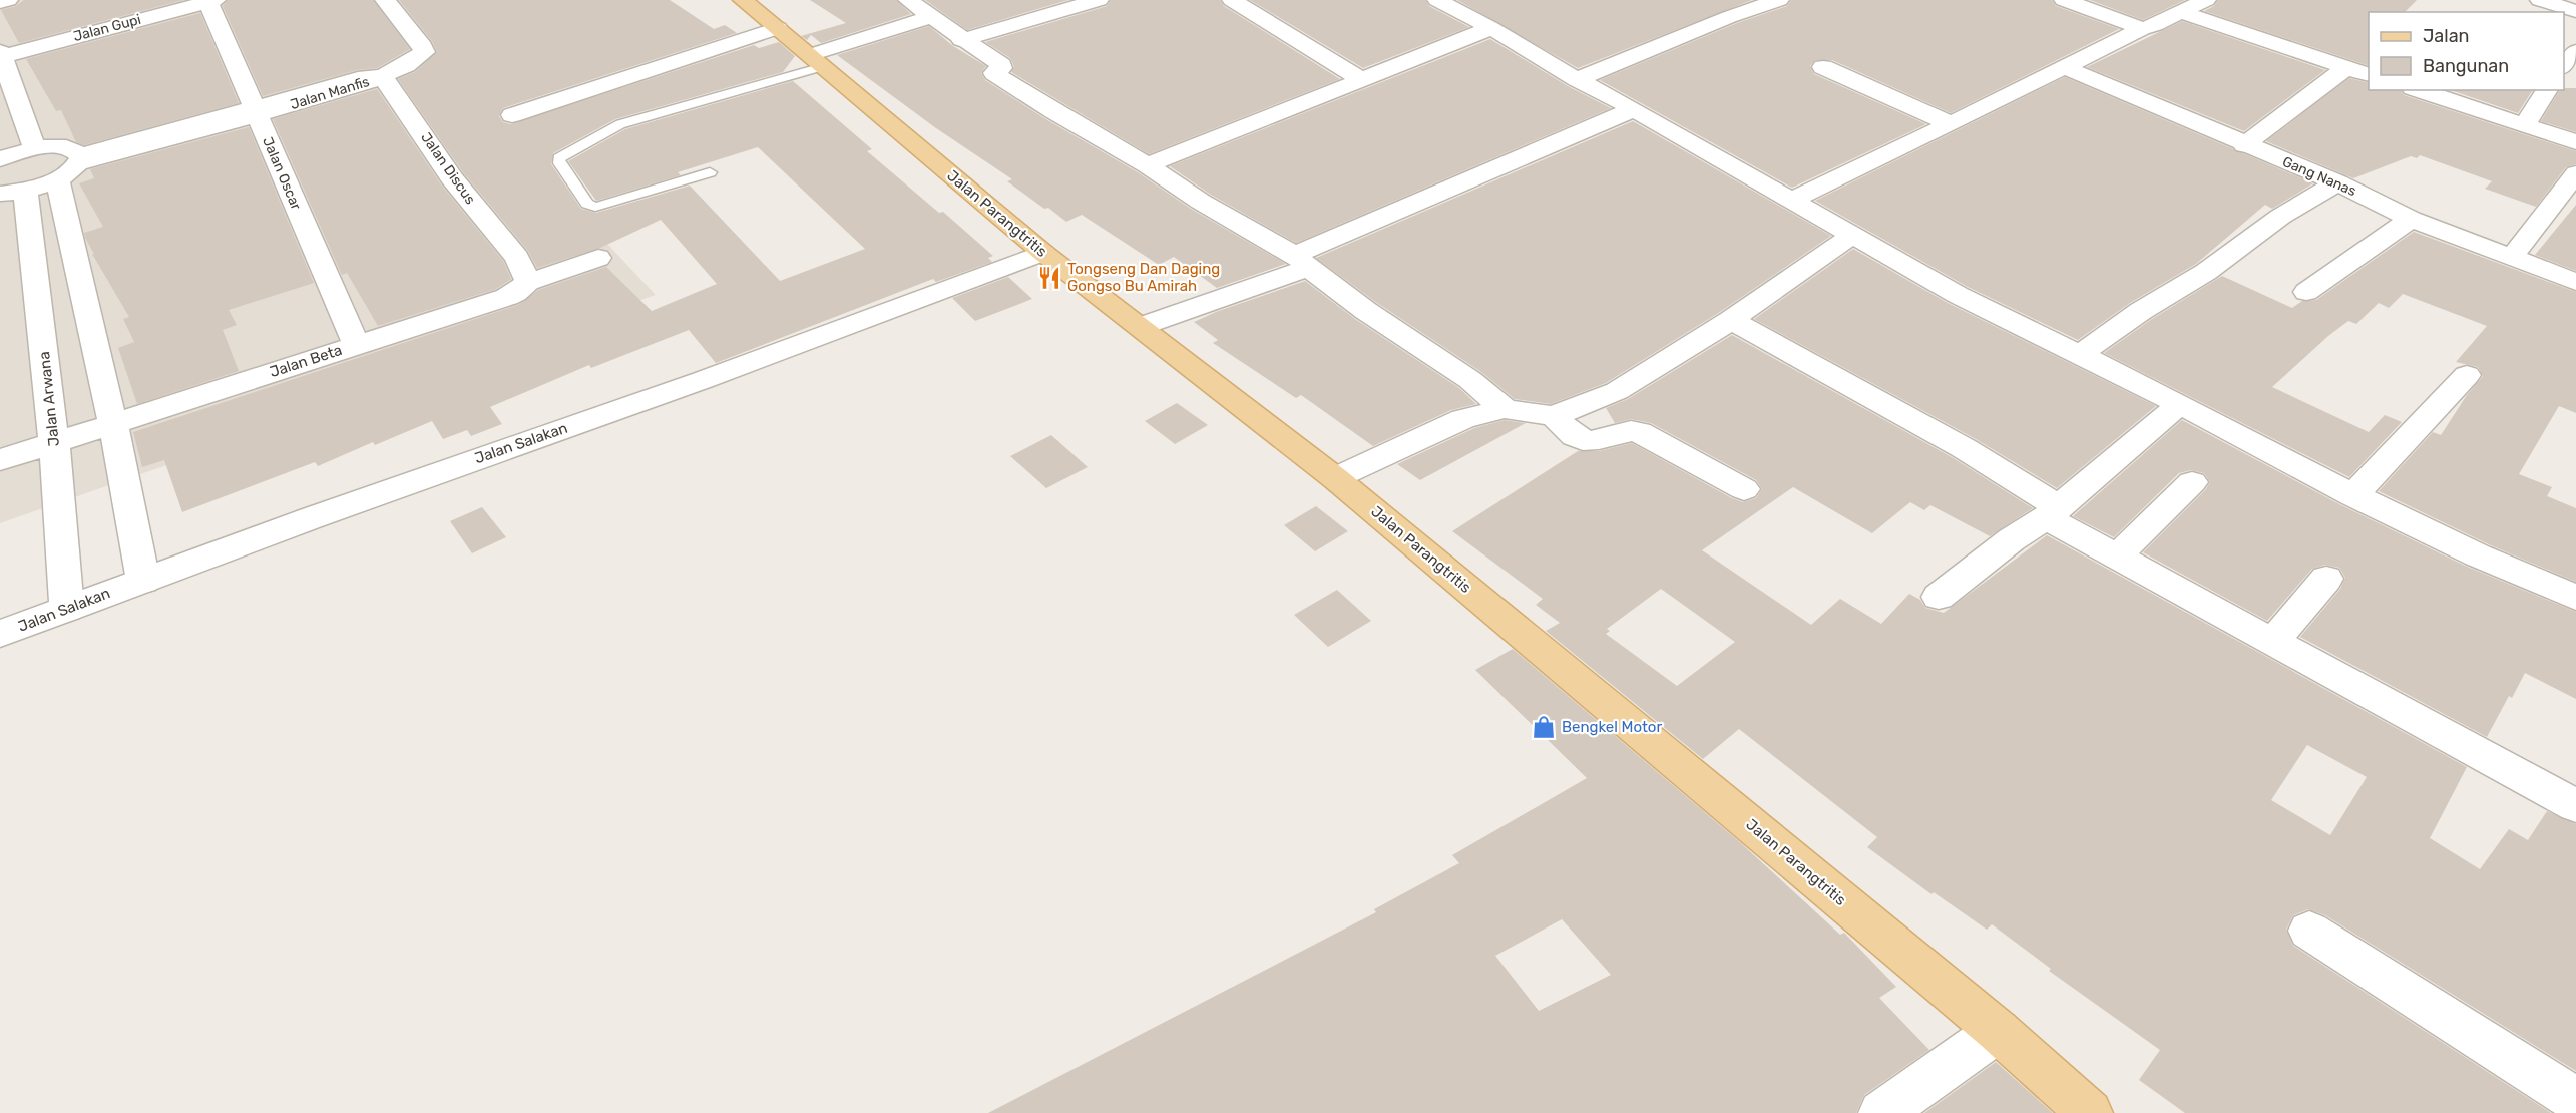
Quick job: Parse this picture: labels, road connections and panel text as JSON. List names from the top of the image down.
{
  "streets": {
    "main road": ["Jalan Parangtritis"],
    "street": [
      "Jalan Gupi",
      "Jalan Manfis",
      "Jalan Discus",
      "Jalan Oscar",
      "Gang Nanas",
      "Jalan Beta",
      "Jalan Arwana",
      "Jalan Salakan"
    ]
  },
  "crossings": [
    ["Jalan Gupi", "Jalan Oscar"],
    ["Jalan Manfis", "Jalan Discus"],
    ["Jalan Manfis", "Jalan Oscar"],
    ["Jalan Manfis", "Jalan Arwana"],
    ["Jalan Discus", "Jalan Beta"],
    ["Jalan Oscar", "Jalan Beta"],
    ["Jalan Parangtritis", "Jalan Salakan"],
    ["Jalan Beta", "Jalan Arwana"],
    ["Jalan Arwana", "Jalan Salakan"]
  ],
  "places": {
    "restaurant": ["Tongseng Dan Daging Gongso Bu Amirah"],
    "shop": ["Bengkel Motor"]
  },
  "legend": ["Jalan", "Bangunan"]
}
